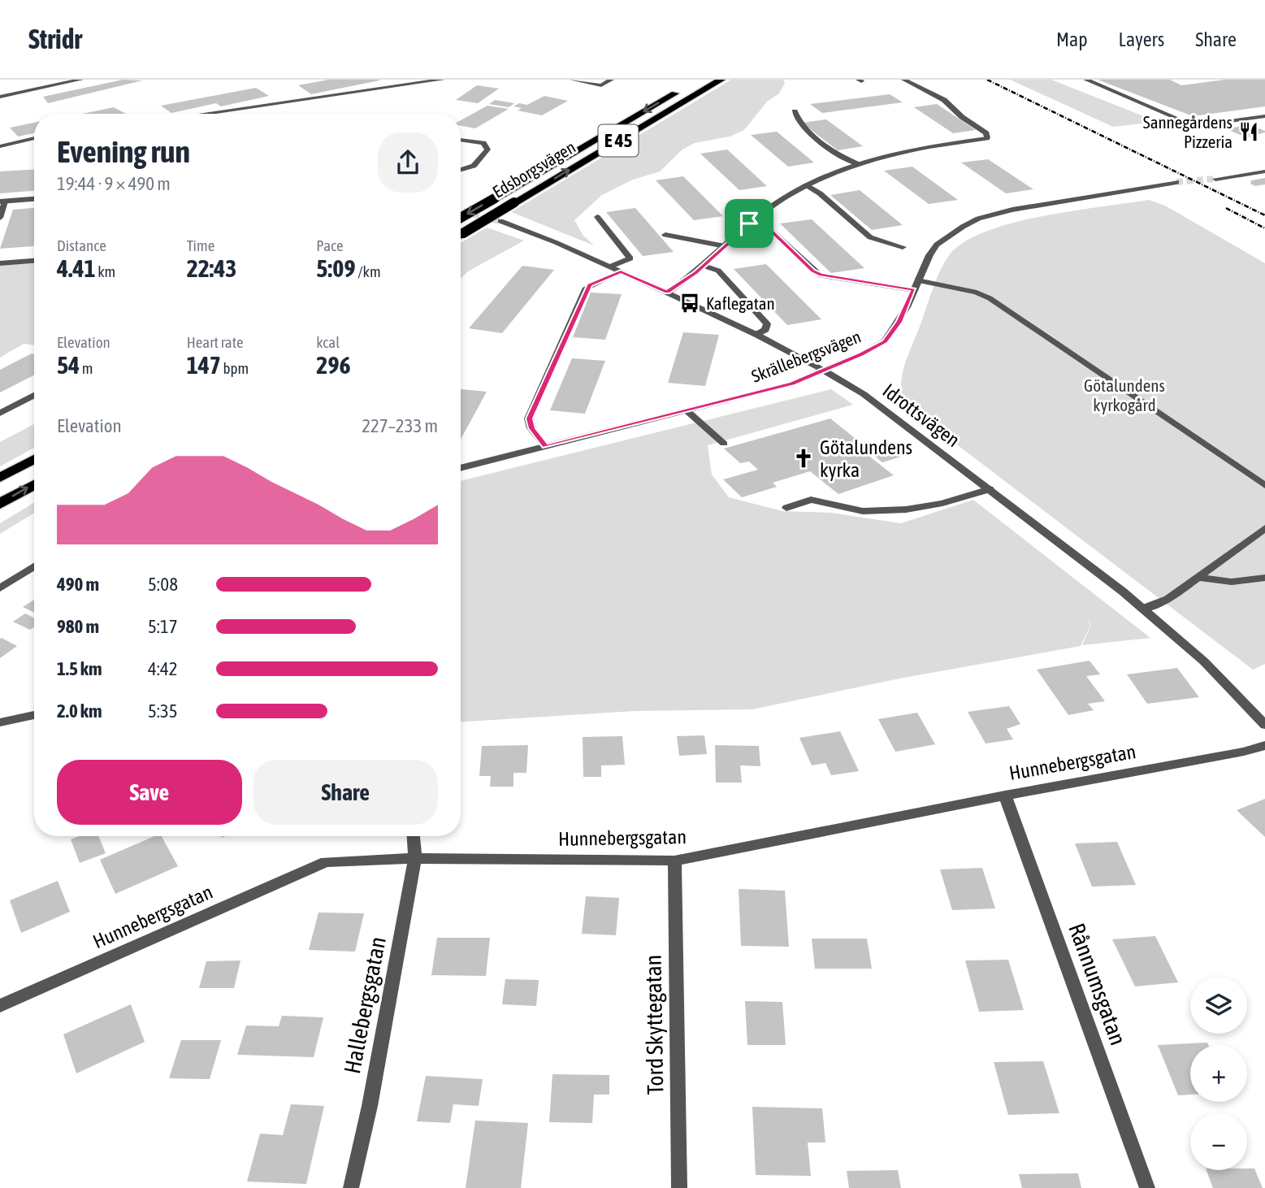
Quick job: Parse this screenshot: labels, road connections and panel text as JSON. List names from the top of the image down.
{
  "streets": {
    "highway": ["E 45", "Edsborgsvägen"],
    "street": [
      "Skrällebergsvägen",
      "Idrottsvägen",
      "Hunnebergsgatan",
      "Rånnumsgatan",
      "Hallebergsgatan",
      "Tord Skyttegatan"
    ]
  },
  "crossings": [
    ["Skrällebergsvägen", "Idrottsvägen"],
    ["Hunnebergsgatan", "Rånnumsgatan"],
    ["Hunnebergsgatan", "Hallebergsgatan"],
    ["Hunnebergsgatan", "Tord Skyttegatan"]
  ],
  "parks": ["Götalundens kyrkogård"],
  "places": {
    "restaurant": ["Sannegårdens Pizzeria"],
    "bus stop": ["Kaflegatan"],
    "church": ["Götalundens kyrka"]
  },
  "page": {
    "header": "Stridr",
    "nav": ["Map", "Layers", "Share"],
    "heading": ["Evening run", "19:44 · 9 × 490 m"],
    "stats": [
      ["Distance", "4.41 km"],
      ["Time", "22:43"],
      ["Pace", "5:09 /km"],
      ["Elevation", "54 m"],
      ["Heart rate", "147 bpm"],
      ["kcal", "296"]
    ],
    "chart": ["Elevation", "227–233 m"],
    "list": [
      {
        "name": "490 m",
        "note": "5:08"
      },
      {
        "name": "980 m",
        "note": "5:17"
      },
      {
        "name": "1.5 km",
        "note": "4:42"
      },
      {
        "name": "2.0 km",
        "note": "5:35"
      }
    ],
    "buttons": ["Save", "Share"],
    "map_buttons": ["+", "−"]
  }
}
